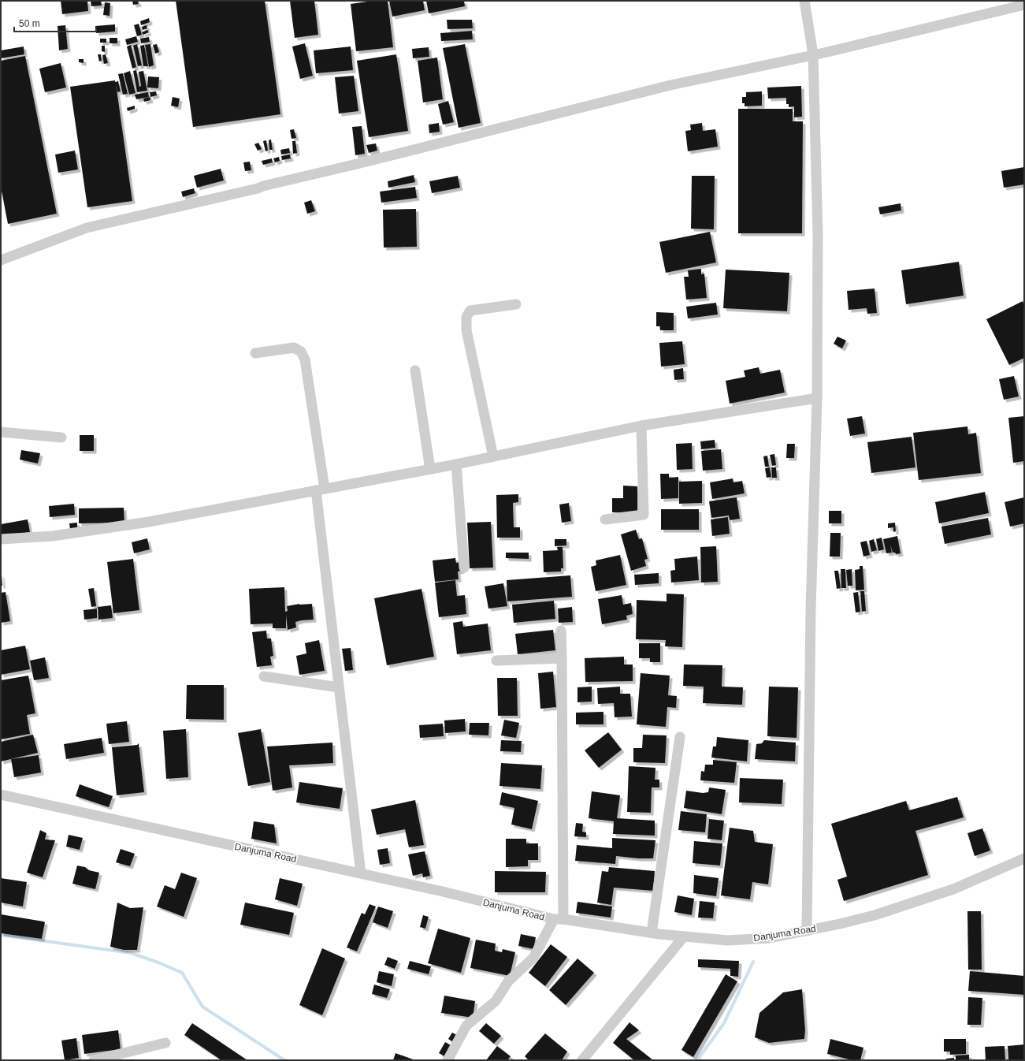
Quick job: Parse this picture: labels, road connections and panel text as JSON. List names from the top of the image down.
{
  "streets": {
    "street": ["Danjuma Road"]
  },
  "scale_bar": "50 m"
}
